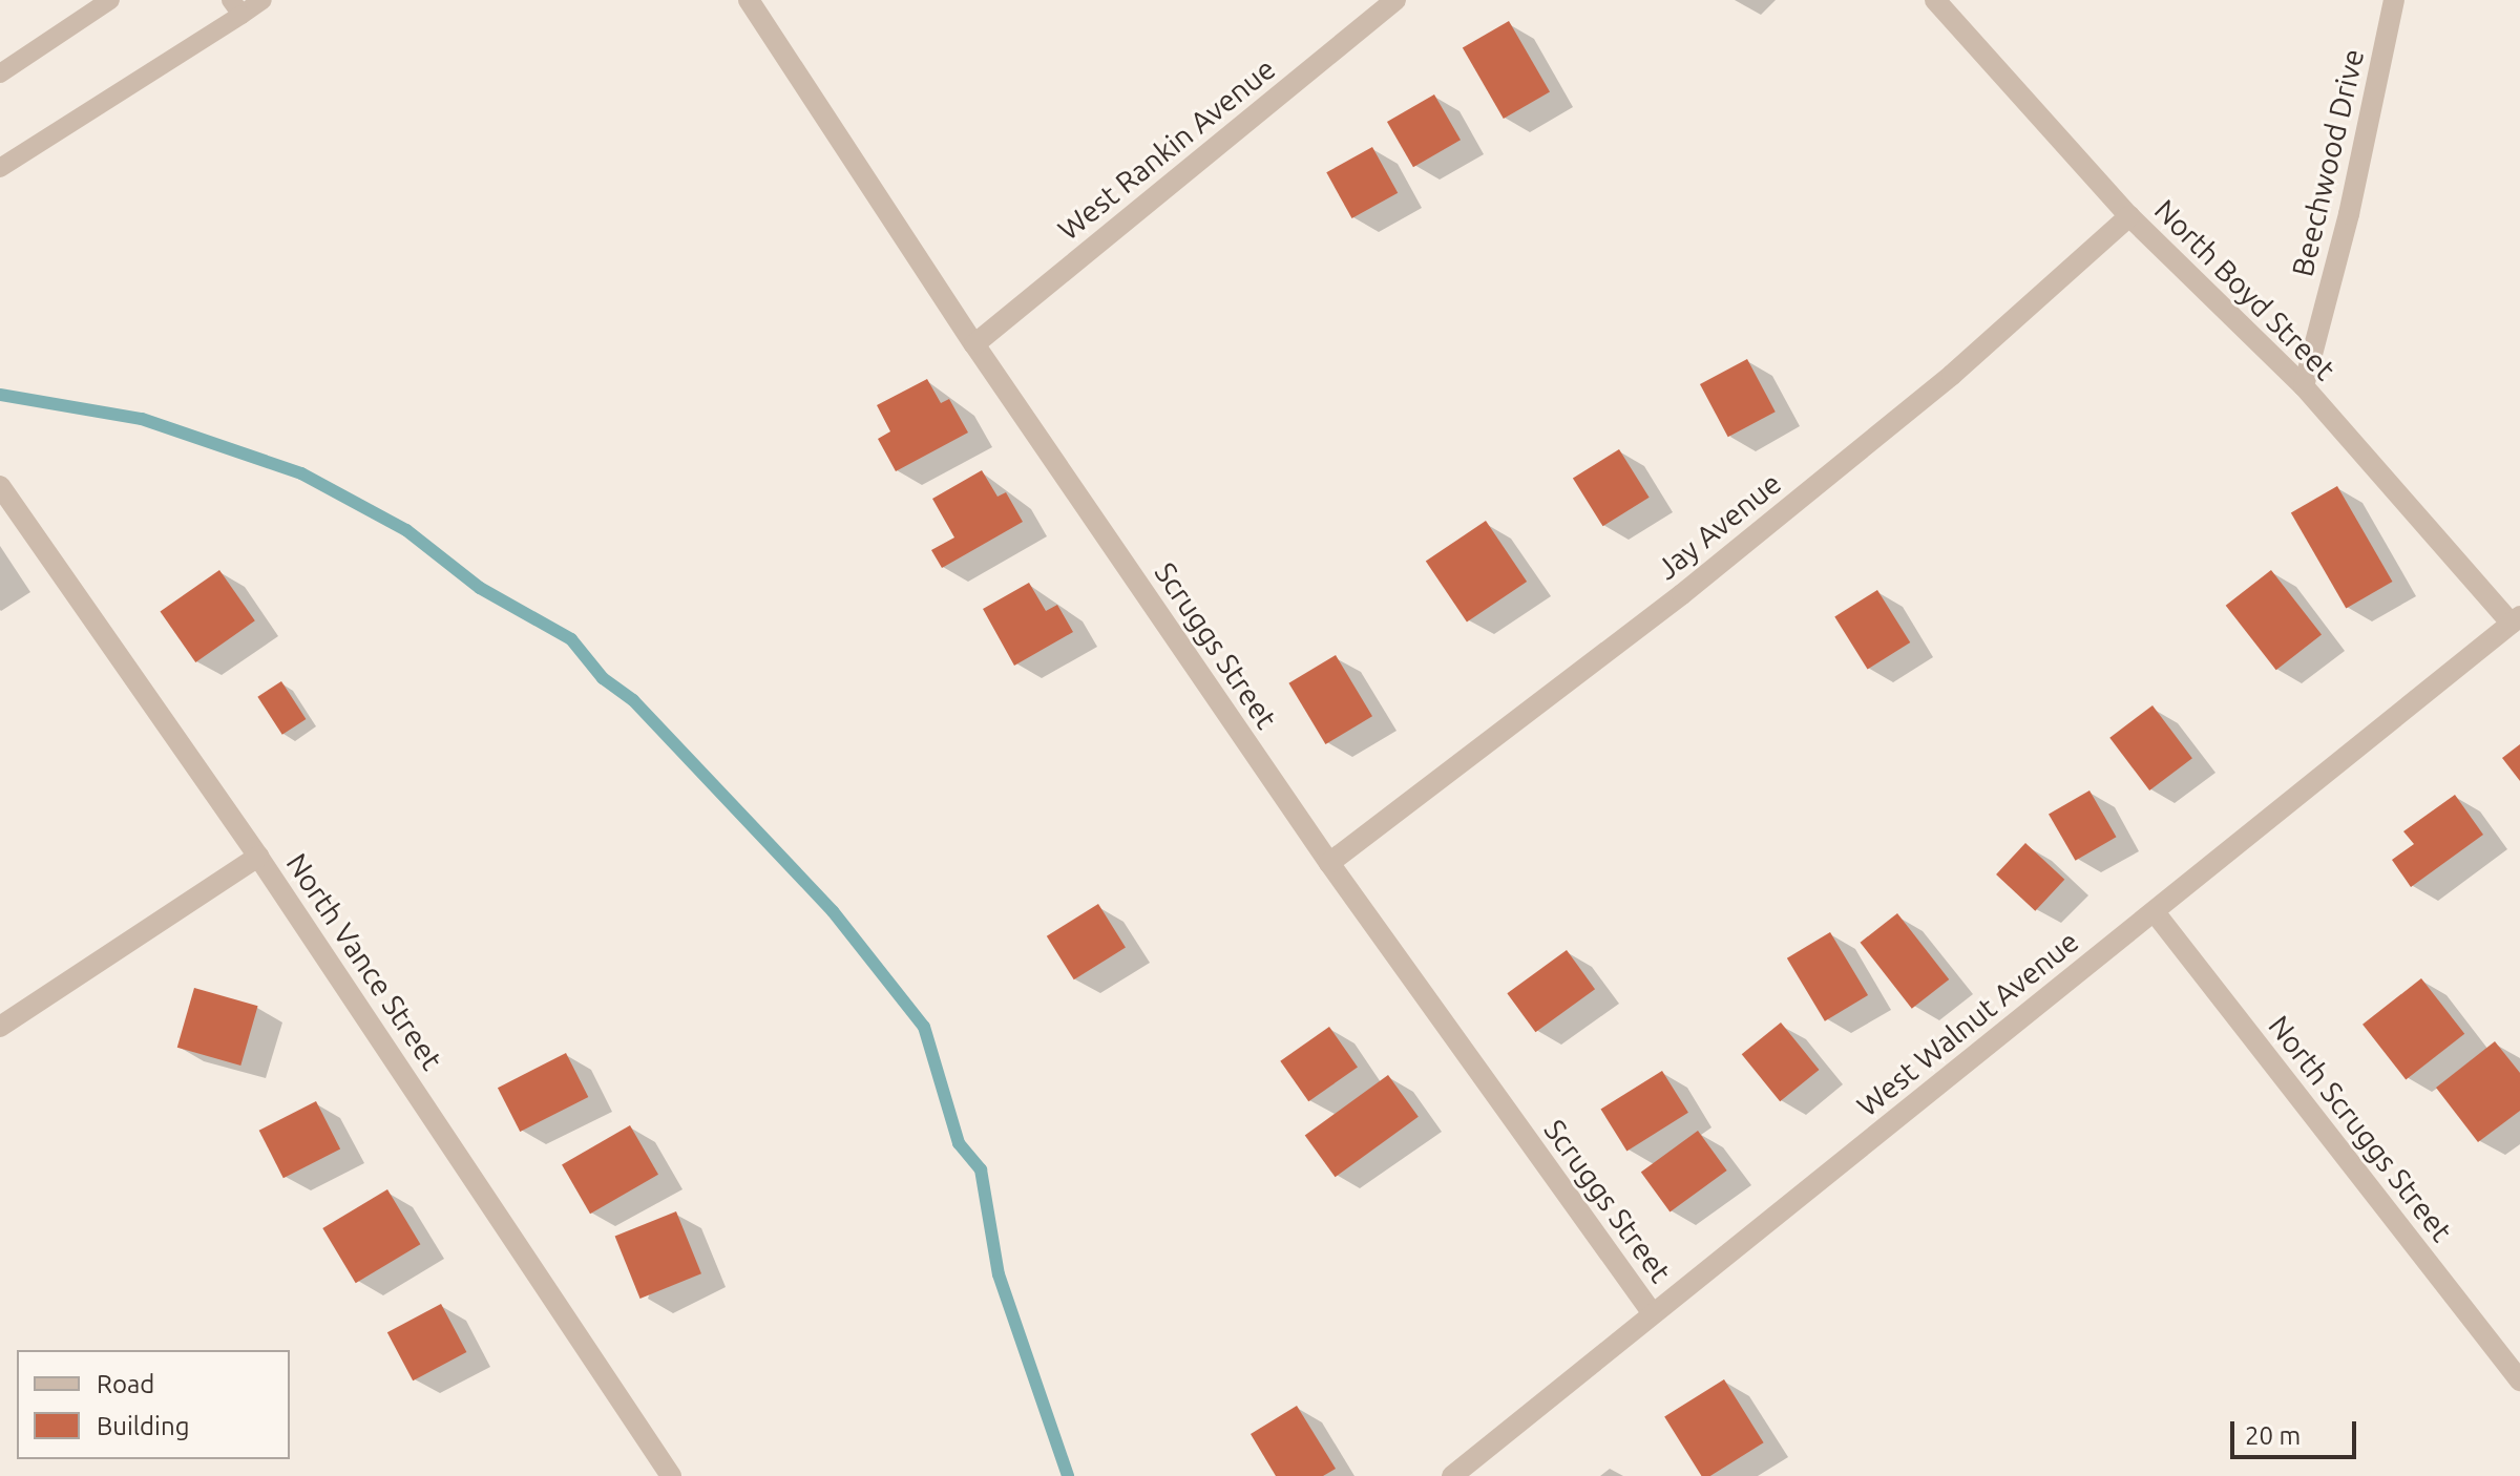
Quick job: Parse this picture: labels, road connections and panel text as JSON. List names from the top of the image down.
{
  "streets": {
    "street": [
      "West Rankin Avenue",
      "Beechwood Drive",
      "North Boyd Street",
      "Jay Avenue",
      "Scruggs Street",
      "North Vance Street",
      "West Walnut Avenue",
      "North Scruggs Street"
    ]
  },
  "crossings": [
    ["West Rankin Avenue", "Scruggs Street"],
    ["Beechwood Drive", "North Boyd Street"],
    ["North Boyd Street", "Jay Avenue"],
    ["North Boyd Street", "West Walnut Avenue"],
    ["Jay Avenue", "Scruggs Street"],
    ["Scruggs Street", "West Walnut Avenue"],
    ["West Walnut Avenue", "North Scruggs Street"]
  ],
  "legend": ["Road", "Building"],
  "scale_bar": "20 m"
}
